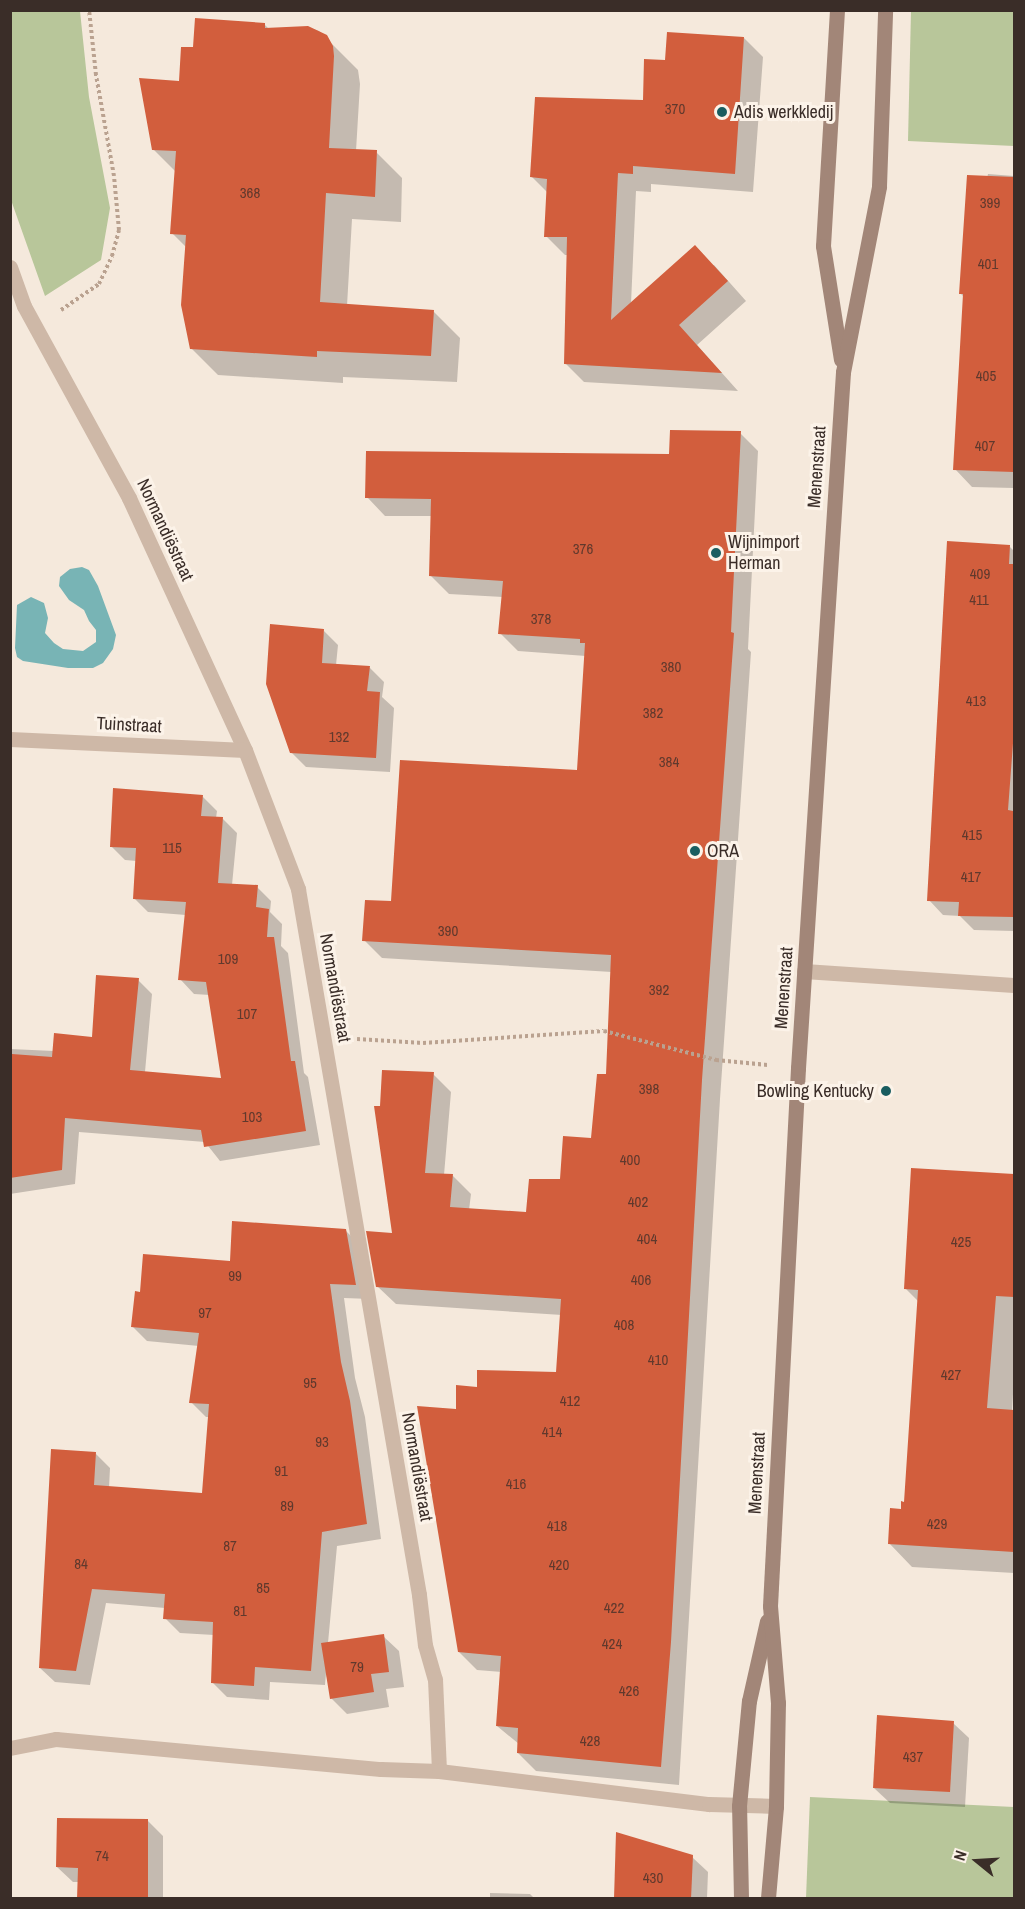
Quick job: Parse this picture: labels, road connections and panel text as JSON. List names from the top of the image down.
{
  "streets": {
    "main road": ["Menenstraat"],
    "street": ["Normandiëstraat", "Tuinstraat"]
  },
  "crossings": [
    ["Normandiëstraat", "Tuinstraat"]
  ],
  "places": [
    "Adis werkkledij",
    "Wijnimport Herman",
    "ORA",
    "Bowling Kentucky"
  ],
  "house_numbers": [
    "370",
    "368",
    "399",
    "401",
    "405",
    "407",
    "376",
    "409",
    "411",
    "378",
    "380",
    "413",
    "382",
    "132",
    "384",
    "415",
    "115",
    "417",
    "390",
    "109",
    "392",
    "107",
    "398",
    "103",
    "400",
    "402",
    "404",
    "425",
    "99",
    "406",
    "97",
    "408",
    "410",
    "427",
    "95",
    "412",
    "414",
    "93",
    "91",
    "416",
    "89",
    "429",
    "418",
    "87",
    "84",
    "420",
    "85",
    "422",
    "81",
    "424",
    "79",
    "426",
    "428",
    "437",
    "74",
    "430"
  ],
  "north": "left"
}
